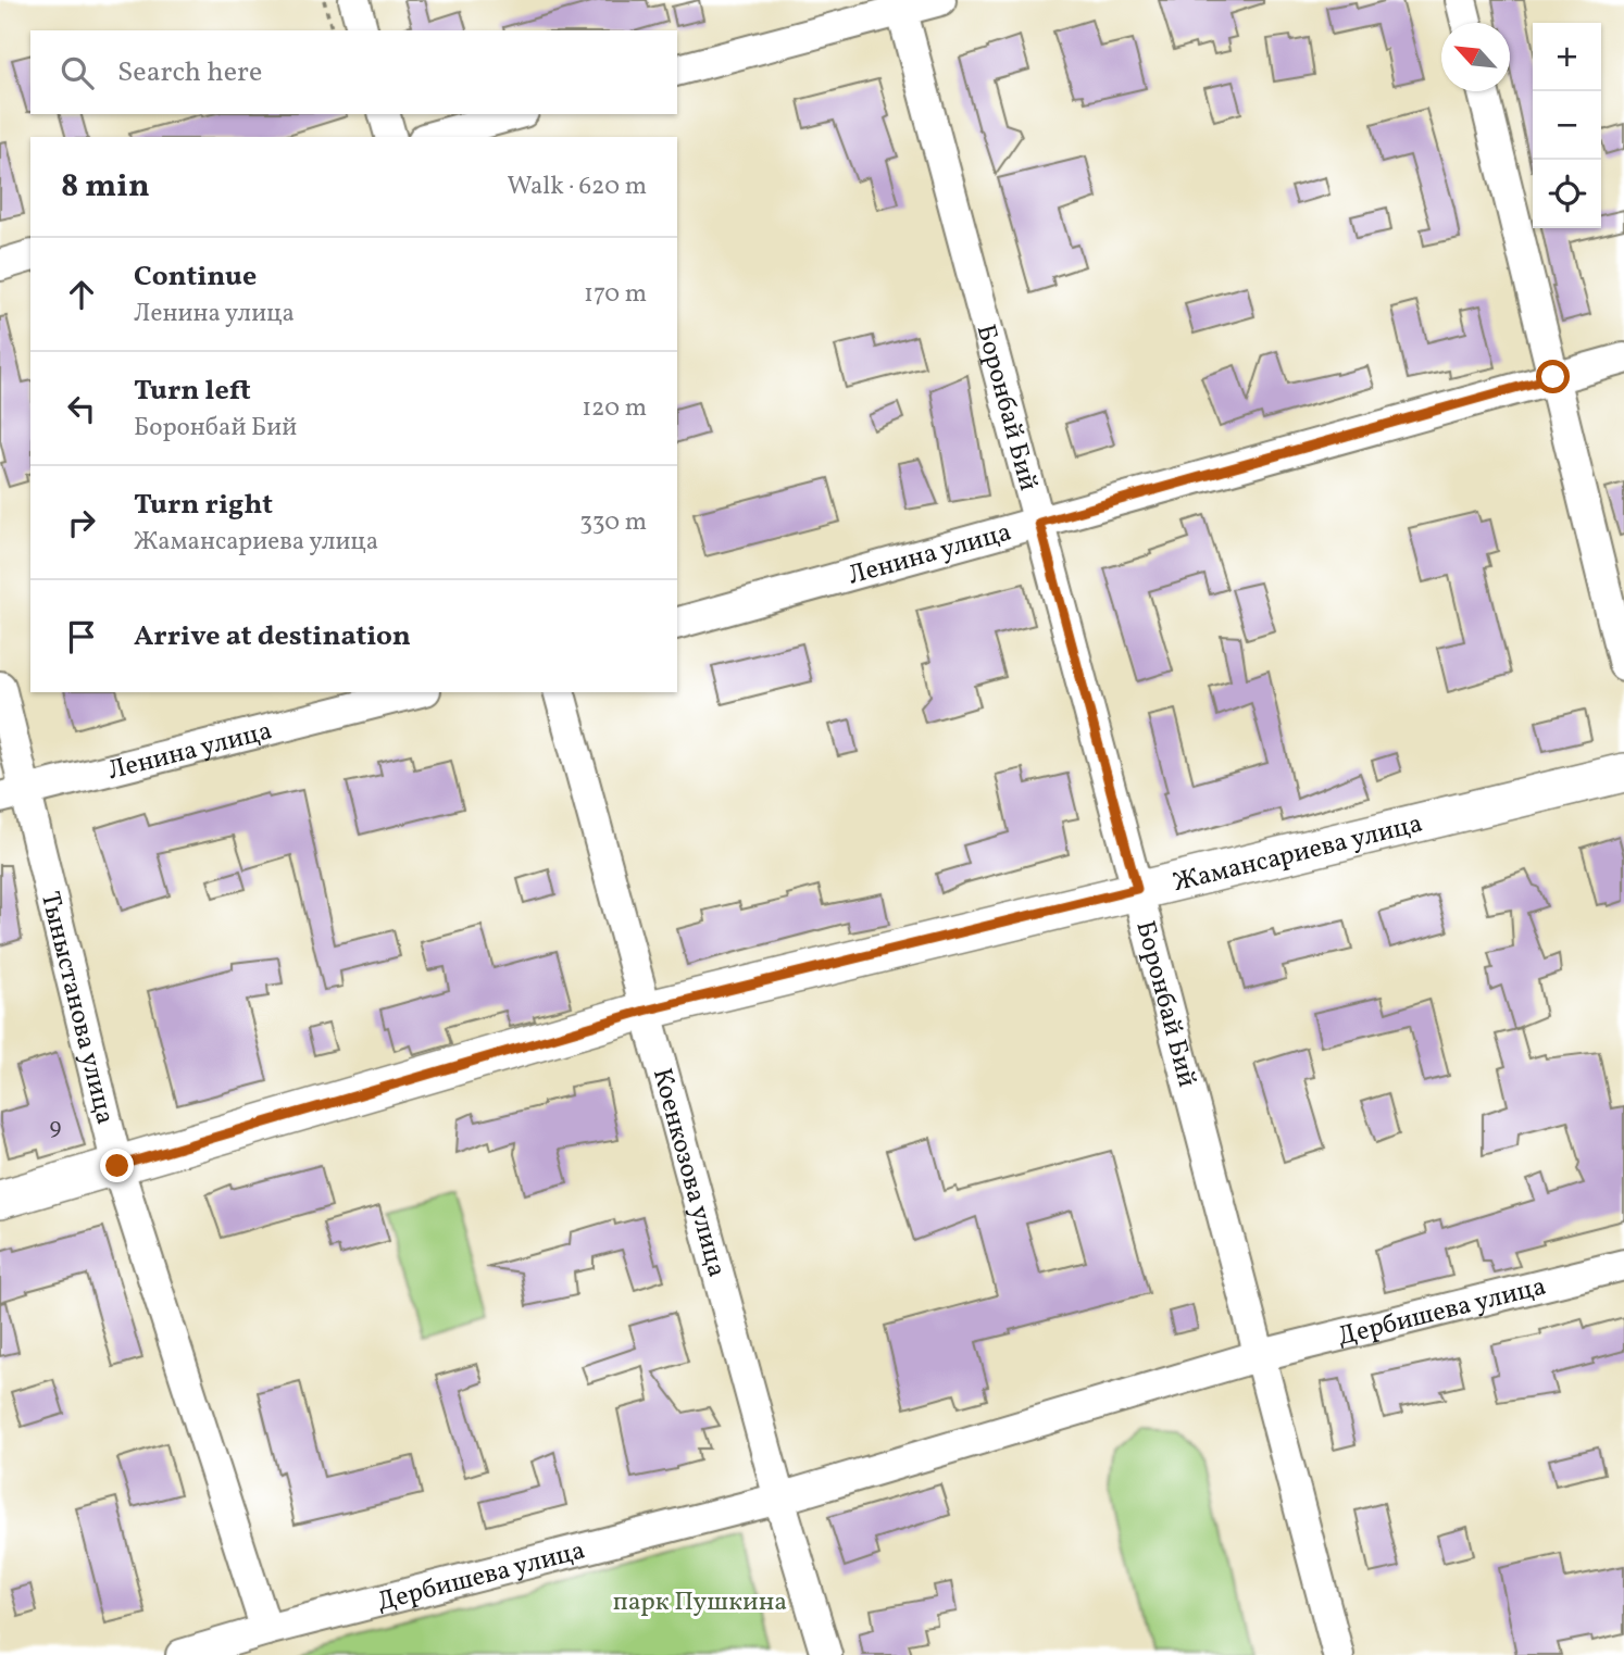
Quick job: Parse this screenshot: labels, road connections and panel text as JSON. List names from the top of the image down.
{
  "streets": {
    "main road": ["Жамансариева улица"],
    "street": [
      "Боронбай Бий",
      "Ленина улица",
      "Тыныстанова улица",
      "Коенкозова улица",
      "Дербишева улица"
    ]
  },
  "crossings": [
    ["Боронбай Бий", "Ленина улица"],
    ["Боронбай Бий", "Жамансариева улица"],
    ["Боронбай Бий", "Дербишева улица"],
    ["Ленина улица", "Тыныстанова улица"],
    ["Жамансариева улица", "Тыныстанова улица"],
    ["Жамансариева улица", "Коенкозова улица"],
    ["Тыныстанова улица", "Дербишева улица"],
    ["Коенкозова улица", "Дербишева улица"]
  ],
  "parks": ["парк Пушкина"],
  "house_numbers": ["9"],
  "north": "top left",
  "page": {
    "map_buttons": ["+", "−"],
    "search": "Search here",
    "heading": ["8 min", "Walk · 620 m"],
    "list": [
      ["Continue", "Ленина улица", "170 m"],
      ["Turn left", "Боронбай Бий", "120 m"],
      ["Turn right", "Жамансариева улица", "330 m"],
      "Arrive at destination"
    ]
  }
}
